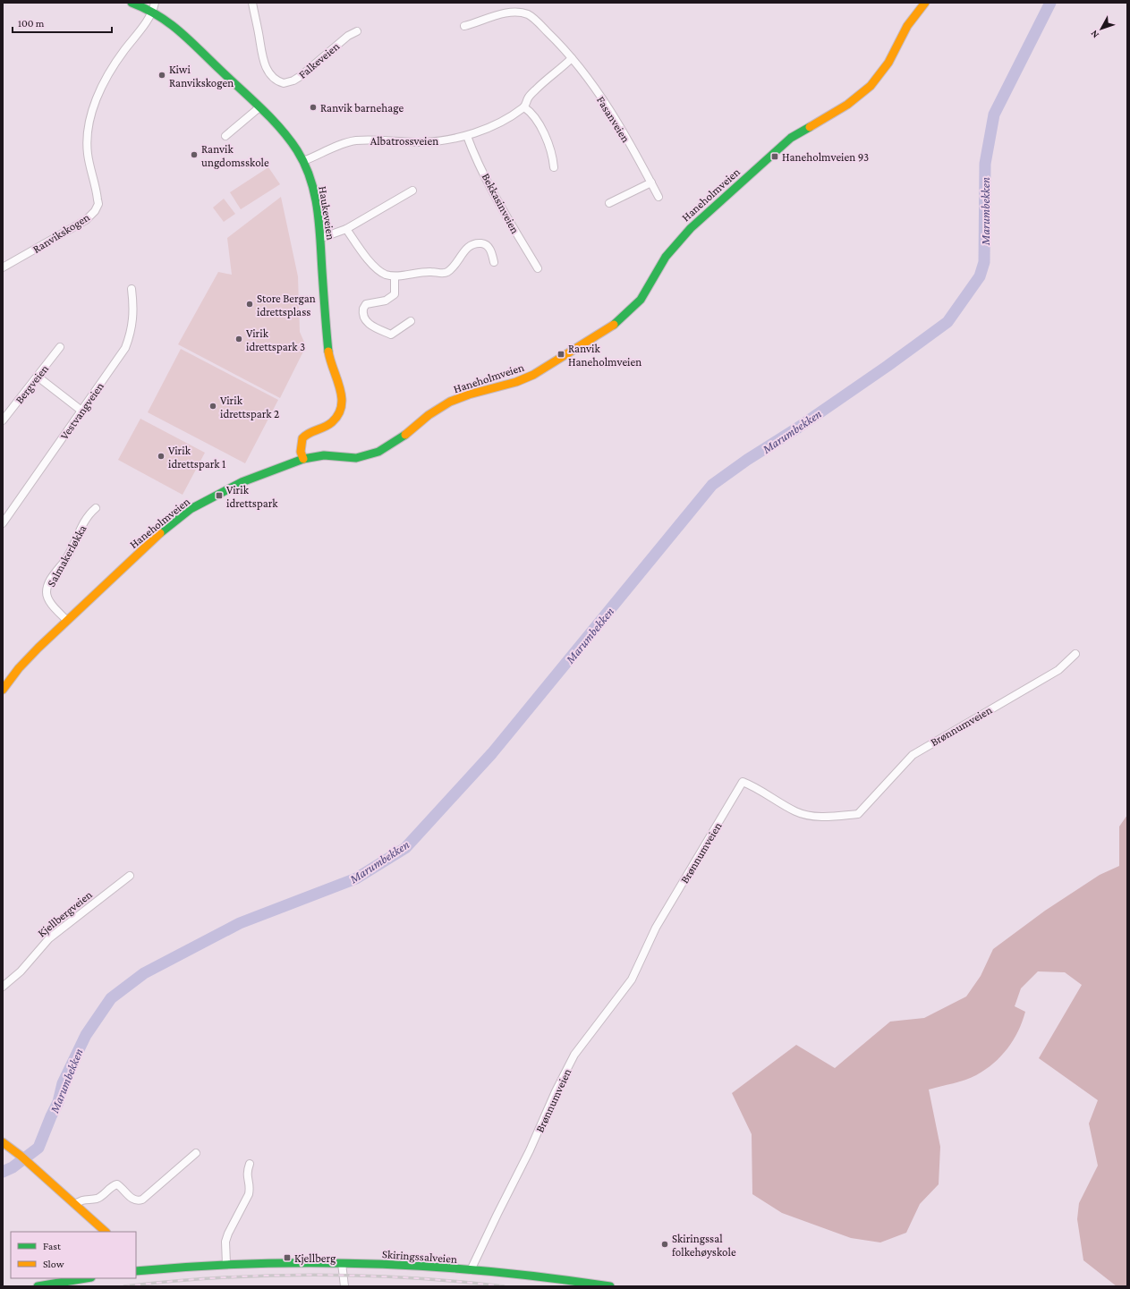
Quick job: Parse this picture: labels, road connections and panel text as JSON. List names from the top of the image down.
{
  "streets": {
    "main road": ["Haneholmveien", "Haukeveien", "Skiringssalveien"],
    "street": [
      "Falkeveien",
      "Fasanveien",
      "Albatrossveien",
      "Bekkasinveien",
      "Ranvikskogen",
      "Bergveien",
      "Vestvangveien",
      "Salmakerløkka",
      "Brønnumveien",
      "Kjellbergveien"
    ]
  },
  "crossings": [
    ["Fasanveien", "Albatrossveien"],
    ["Albatrossveien", "Bekkasinveien"],
    ["Albatrossveien", "Haukeveien"],
    ["Haneholmveien", "Haukeveien"],
    ["Haneholmveien", "Salmakerløkka"],
    ["Haukeveien", "Ranvikskogen"],
    ["Brønnumveien", "Skiringssalveien"]
  ],
  "water": ["Marumbekken"],
  "places": {
    "other": [
      "Kiwi Ranvikskogen",
      "Ranvik barnehage",
      "Ranvik ungdomsskole",
      "Store Bergan idrettsplass",
      "Virik idrettspark 3",
      "Virik idrettspark 2",
      "Virik idrettspark 1",
      "Skiringssal folkehøyskole"
    ],
    "transit": [
      "Haneholmveien 93",
      "Ranvik Haneholmveien",
      "Virik idrettspark",
      "Kjellberg"
    ]
  },
  "legend": ["Fast", "Slow"],
  "scale_bar": "100 m",
  "north": "bottom left"
}
